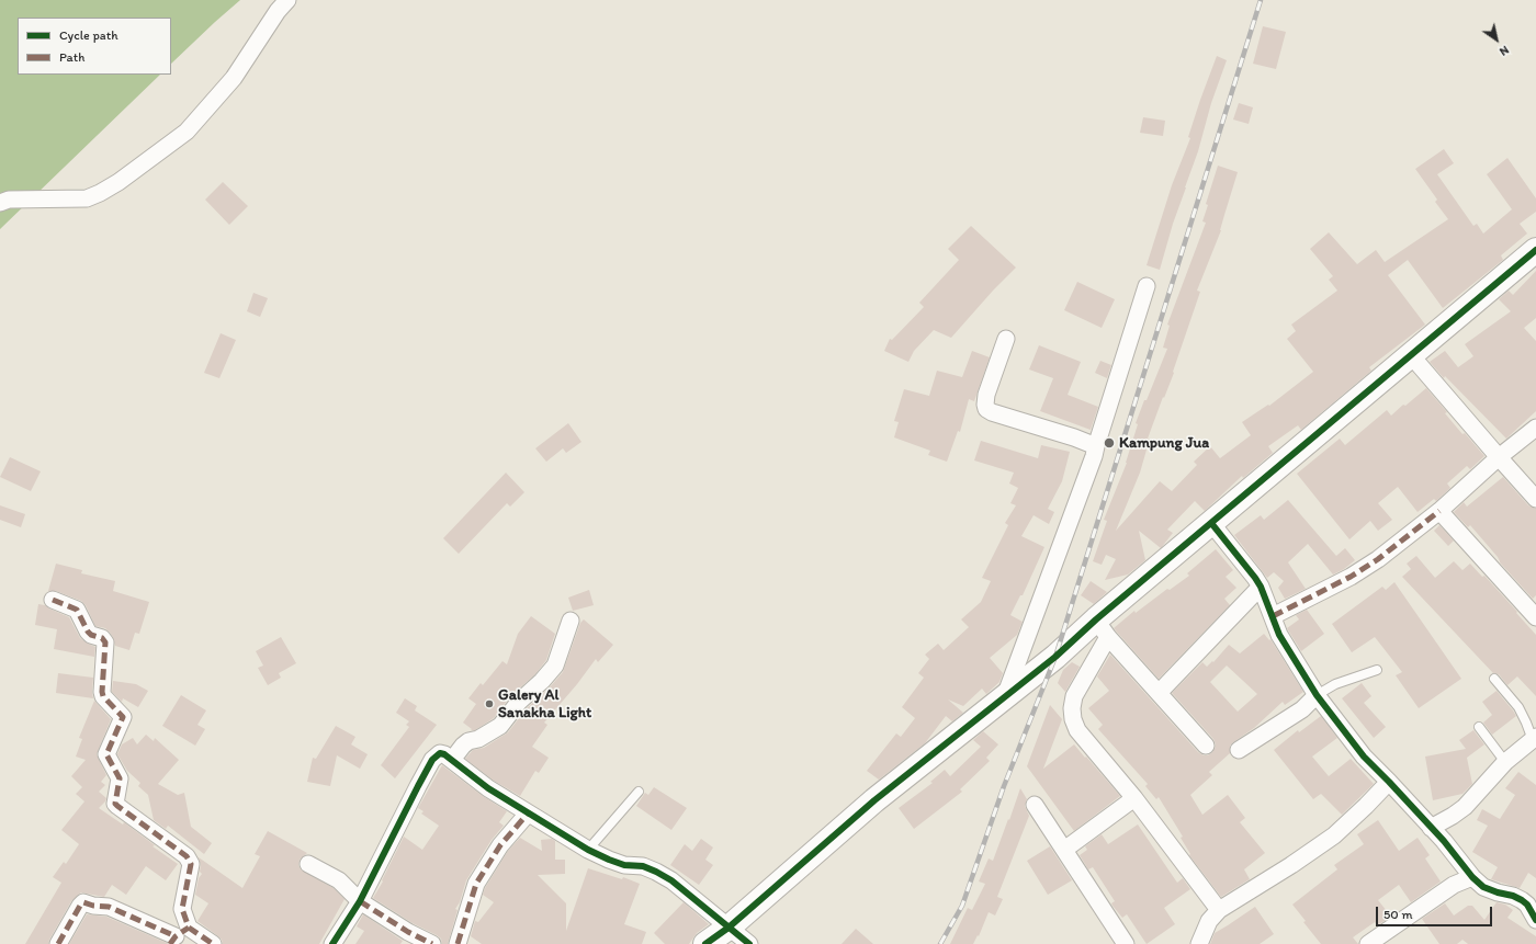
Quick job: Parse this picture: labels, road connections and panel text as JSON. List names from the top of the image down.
{
  "places": ["Kampung Jua", "Galery Al Sanakha Light"],
  "legend": ["Cycle path", "Path"],
  "scale_bar": "50 m",
  "north": "bottom right"
}
